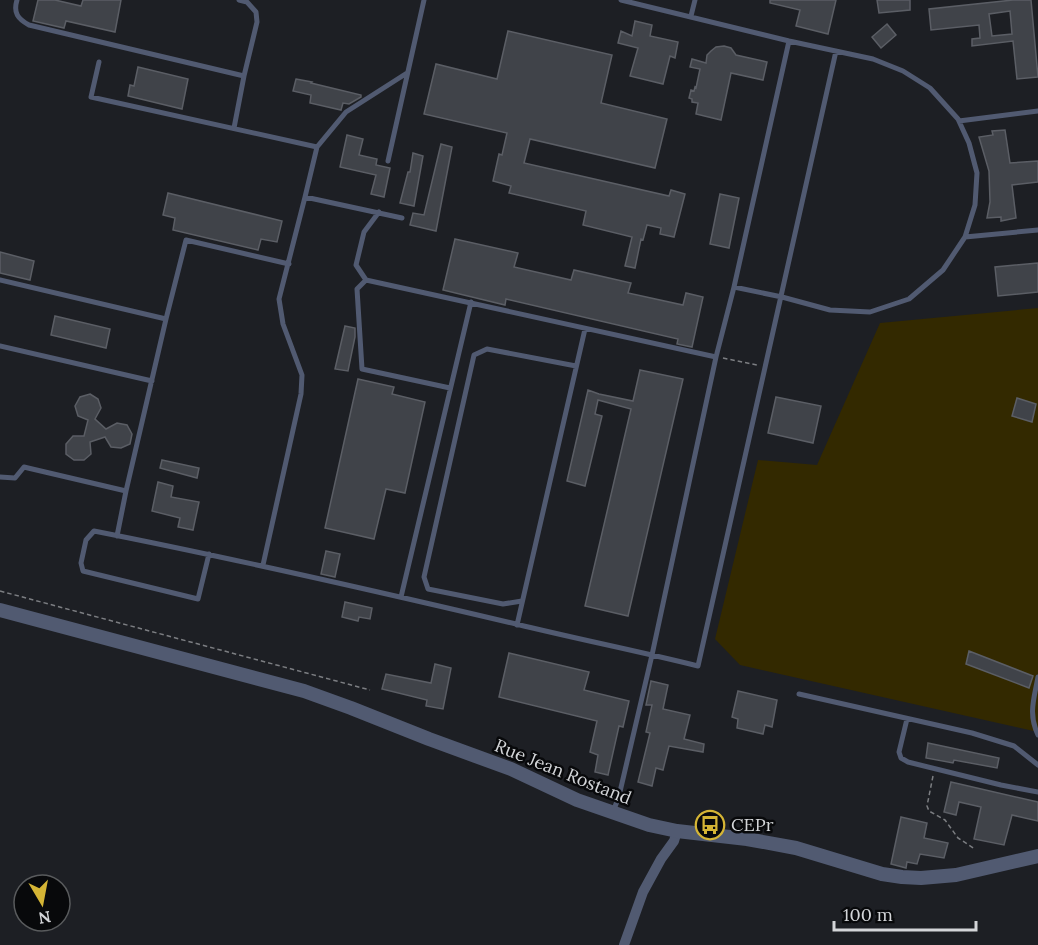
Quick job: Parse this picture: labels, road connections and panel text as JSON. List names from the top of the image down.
{
  "streets": {
    "street": ["Rue Jean Rostand"]
  },
  "places": {
    "bus stop": ["CEPr"]
  },
  "scale_bar": "100 m",
  "north": "bottom"
}
